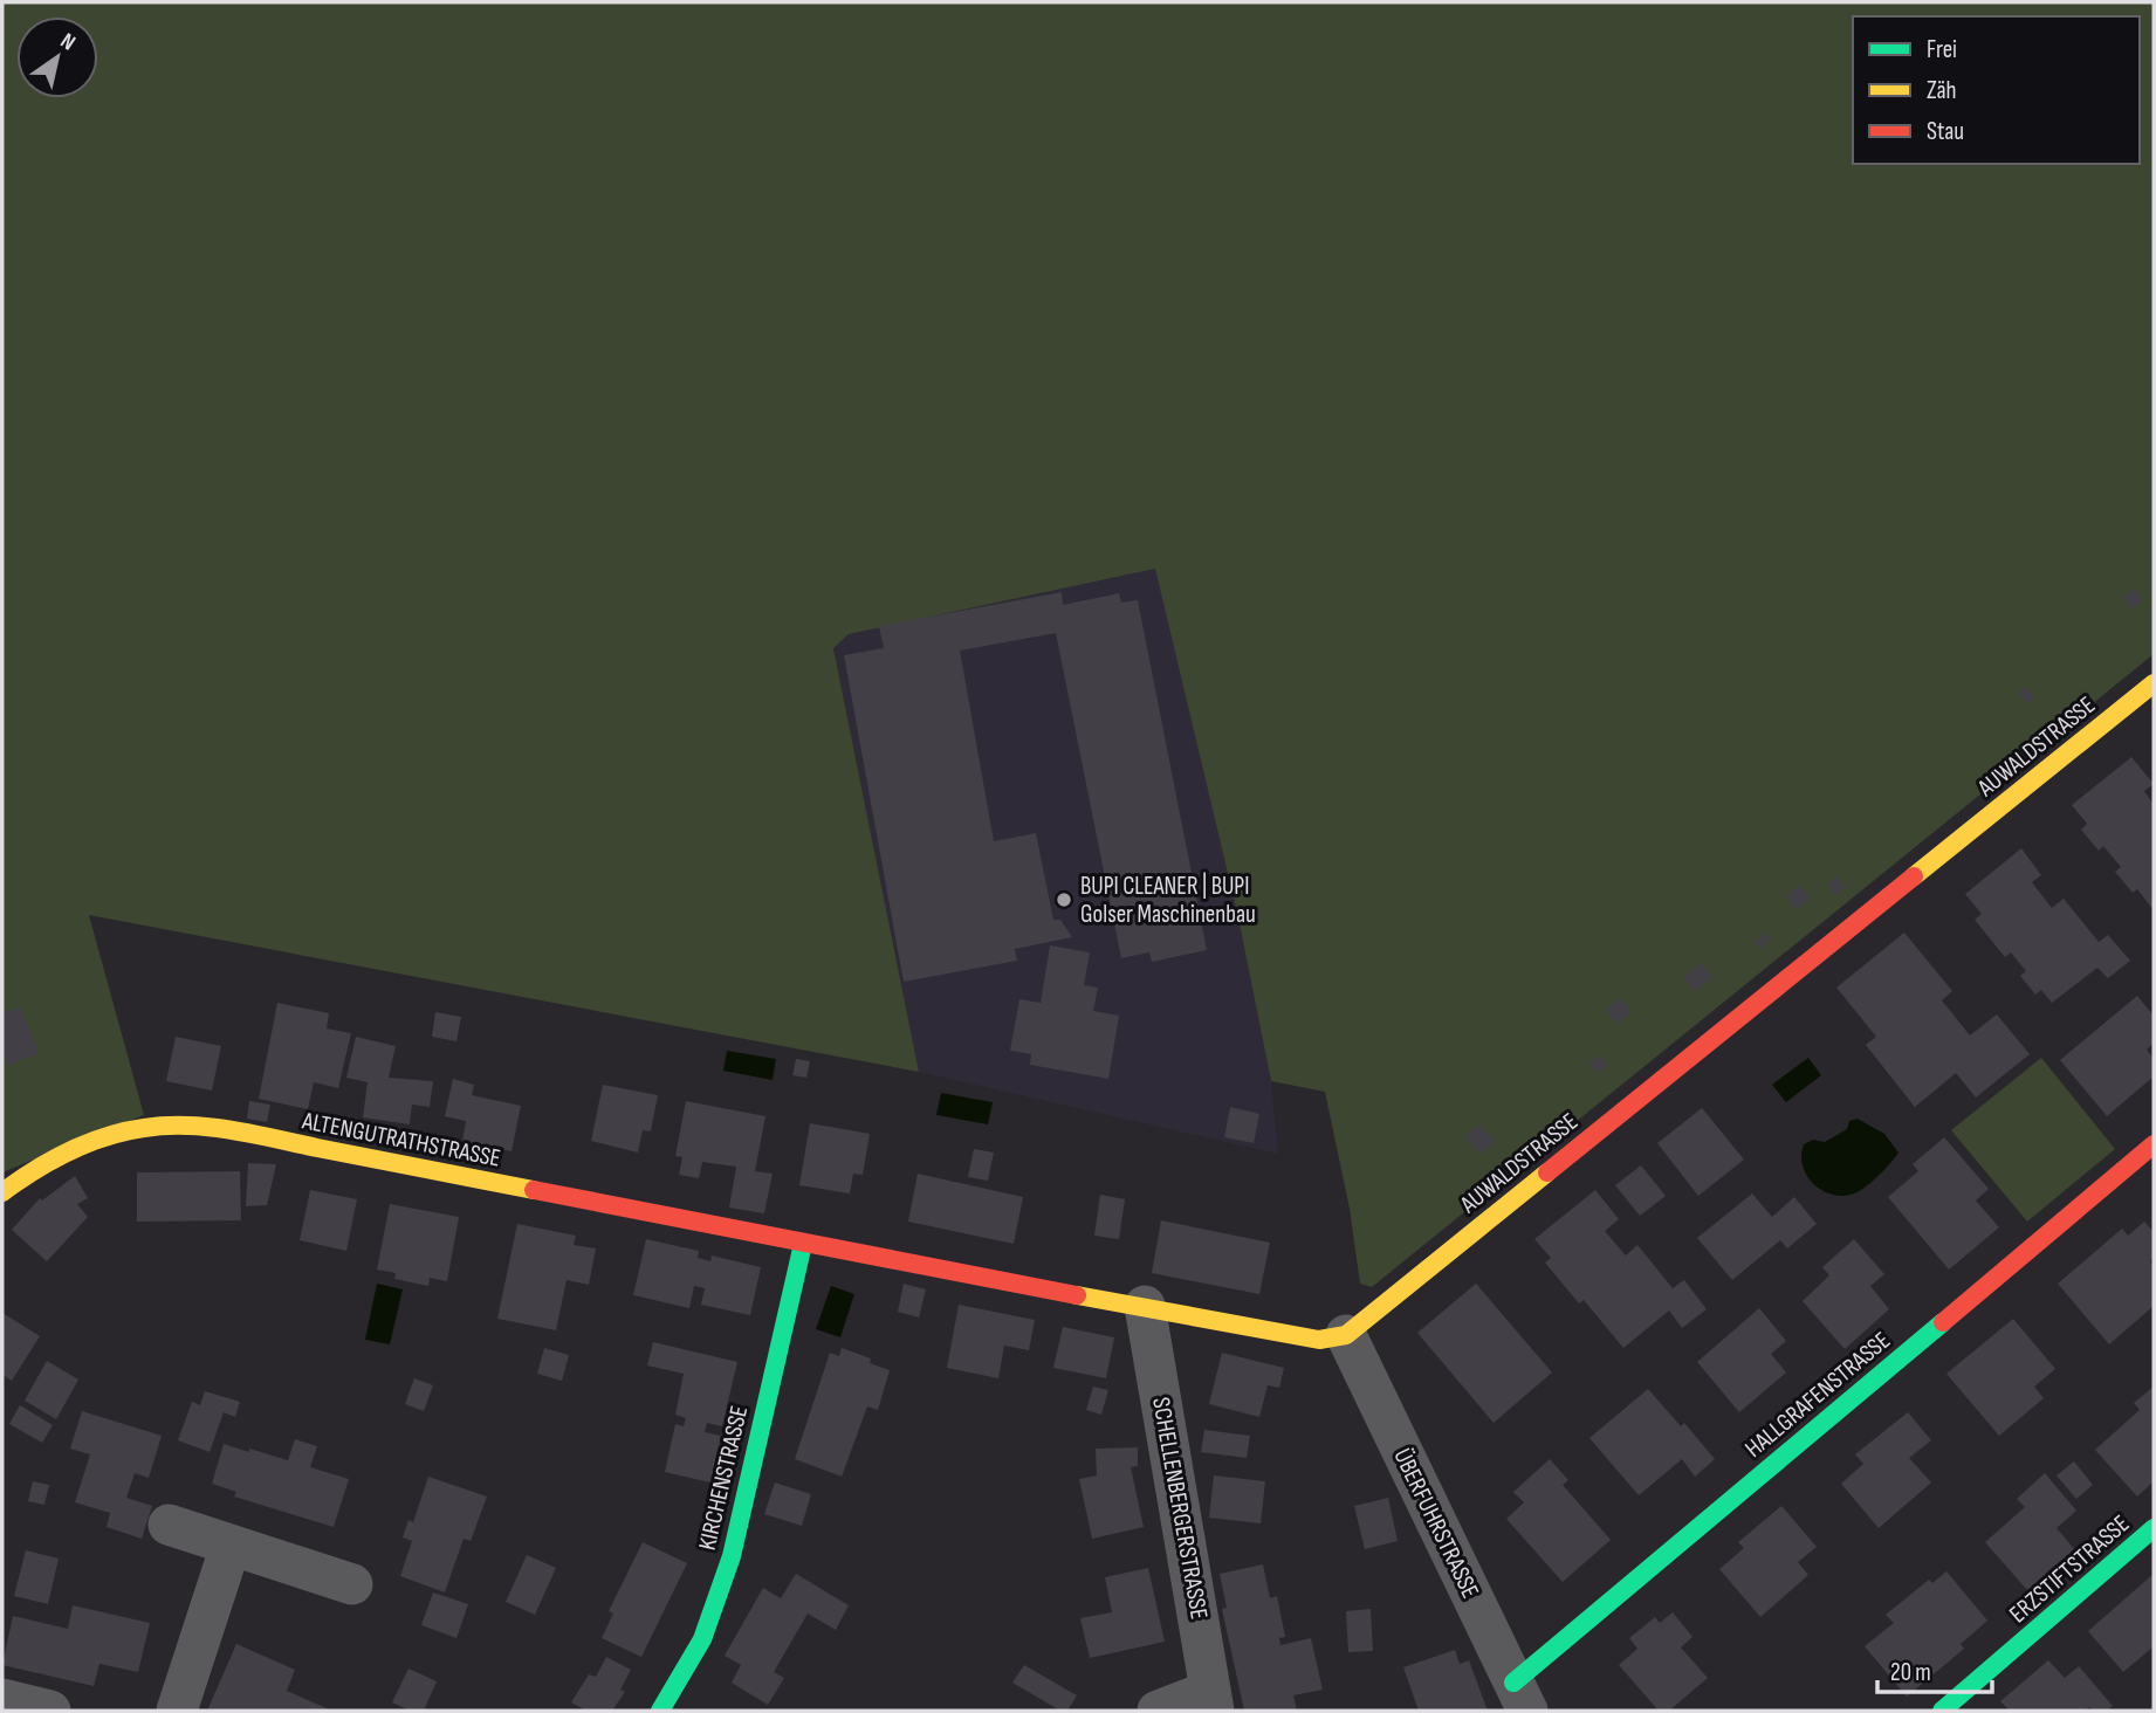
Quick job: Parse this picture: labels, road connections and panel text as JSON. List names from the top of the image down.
{
  "streets": {
    "street": [
      "AUWALDSTRASSE",
      "ALTENGUTRATHSTRASSE",
      "HALLGRAFENSTRASSE",
      "KIRCHENSTRASSE",
      "SCHELLENBERGERSTRASSE",
      "ÜBERFUHRSTRASSE",
      "ERZSTIFTSTRASSE"
    ]
  },
  "crossings": [
    ["AUWALDSTRASSE", "ÜBERFUHRSTRASSE"],
    ["ALTENGUTRATHSTRASSE", "KIRCHENSTRASSE"],
    ["HALLGRAFENSTRASSE", "ÜBERFUHRSTRASSE"]
  ],
  "places": ["BUPI CLEANER | BUPI Golser Maschinenbau"],
  "legend": ["Frei", "Zäh", "Stau"],
  "scale_bar": "20 m",
  "north": "top right"
}
